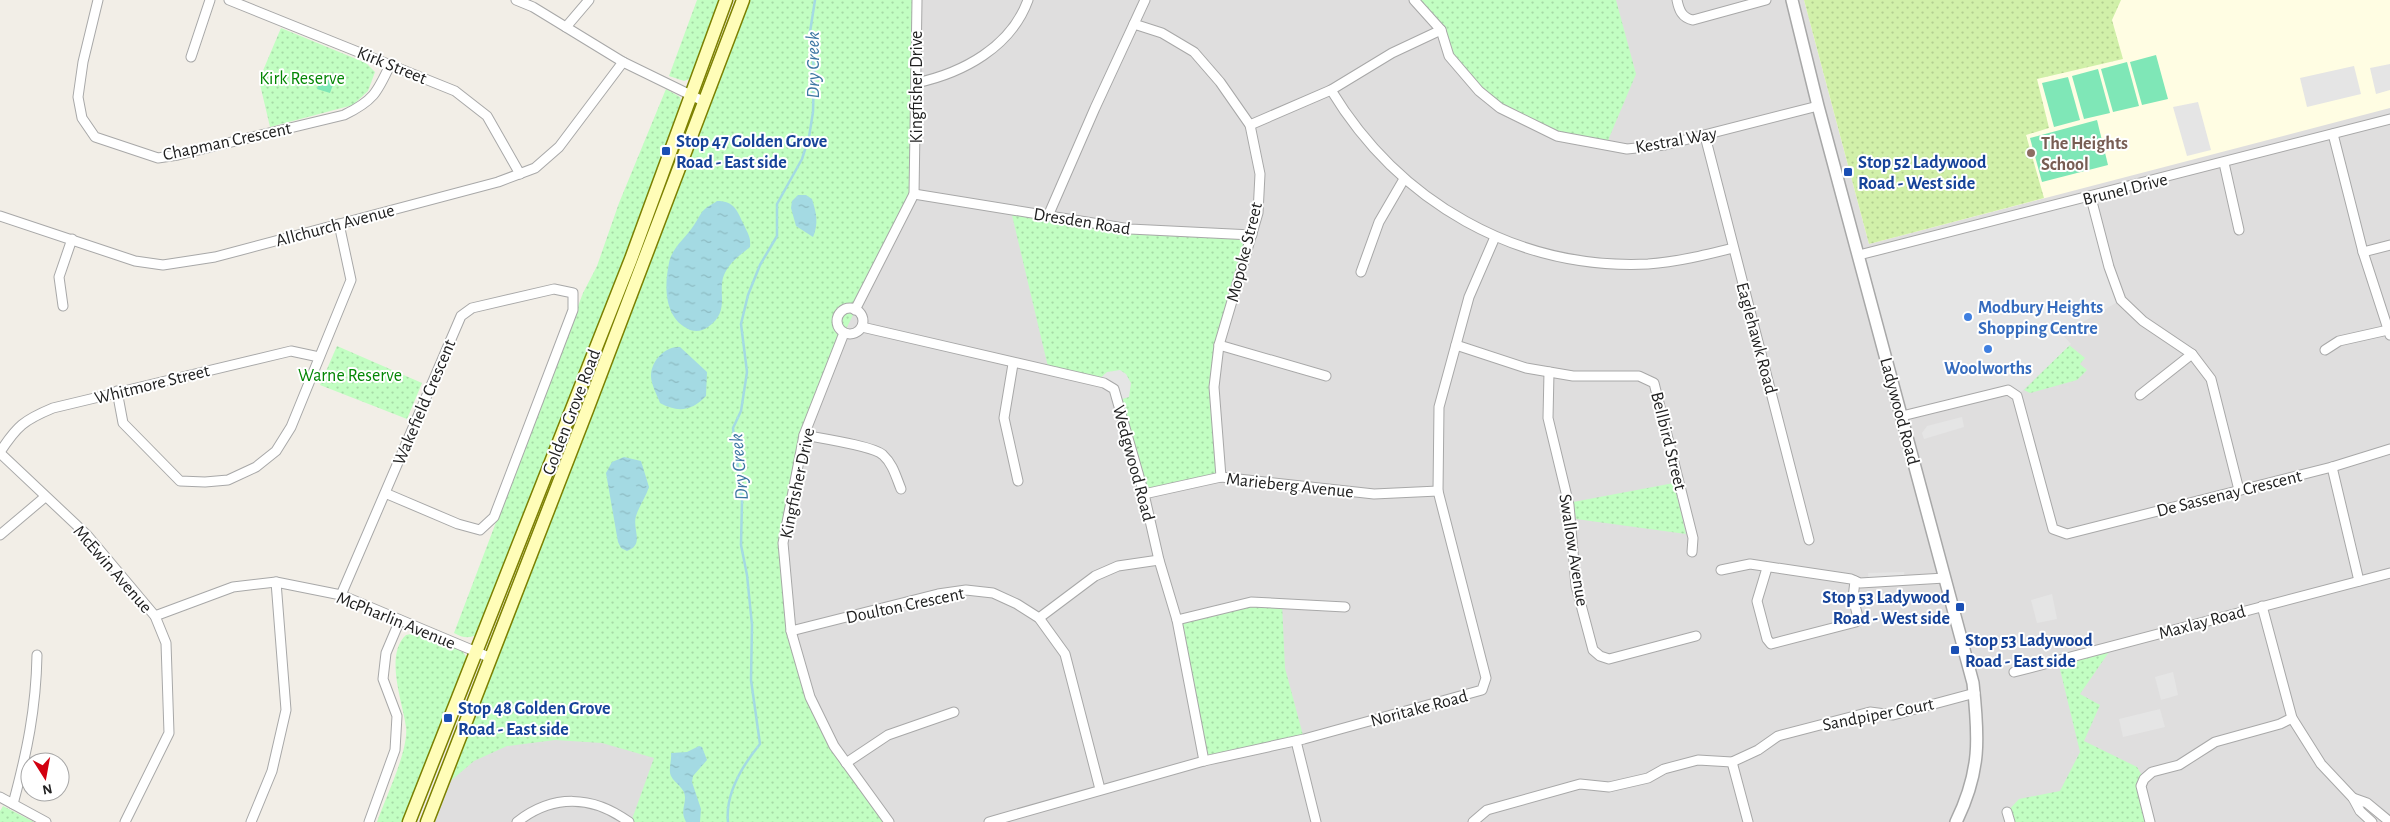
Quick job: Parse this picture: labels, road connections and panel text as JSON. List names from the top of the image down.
{
  "streets": {
    "main road": ["Golden Grove Road"],
    "street": [
      "Kirk Street",
      "Kingfisher Drive",
      "Kestral Way",
      "Chapman Crescent",
      "Brunel Drive",
      "Dresden Road",
      "Allchurch Avenue",
      "Mopoke Street",
      "Eaglehawk Road",
      "Whitmore Street",
      "Wakefield Crescent",
      "Ladywood Road",
      "Bellbird Street",
      "Wedgwood Road",
      "Marieberg Avenue",
      "De Sassenay Crescent",
      "Swallow Avenue",
      "McEwin Avenue",
      "Doulton Crescent",
      "McPharlin Avenue",
      "Maxlay Road",
      "Noritake Road",
      "Sandpiper Court"
    ]
  },
  "crossings": [
    ["Kirk Street", "Chapman Crescent"],
    ["Kirk Street", "Allchurch Avenue"],
    ["Kingfisher Drive", "Dresden Road"],
    ["Kingfisher Drive", "Wedgwood Road"],
    ["Kingfisher Drive", "Doulton Crescent"],
    ["Kestral Way", "Eaglehawk Road"],
    ["Kestral Way", "Ladywood Road"],
    ["Brunel Drive", "Ladywood Road"],
    ["Dresden Road", "Mopoke Street"],
    ["Mopoke Street", "Marieberg Avenue"],
    ["Whitmore Street", "McEwin Avenue"],
    ["Wakefield Crescent", "McPharlin Avenue"],
    ["Ladywood Road", "De Sassenay Crescent"],
    ["Ladywood Road", "Sandpiper Court"],
    ["Golden Grove Road", "McPharlin Avenue"],
    ["Bellbird Street", "Swallow Avenue"],
    ["Bellbird Street", "Noritake Road"],
    ["Wedgwood Road", "Marieberg Avenue"],
    ["Wedgwood Road", "Noritake Road"],
    ["Marieberg Avenue", "Noritake Road"],
    ["McEwin Avenue", "McPharlin Avenue"],
    ["Doulton Crescent", "Noritake Road"]
  ],
  "water": ["Dry Creek"],
  "parks": ["Kirk Reserve", "Warne Reserve"],
  "places": {
    "transit": [
      "Stop 47 Golden Grove Road - East side",
      "Stop 52 Ladywood Road - West side",
      "Stop 53 Ladywood Road - West side",
      "Stop 53 Ladywood Road - East side",
      "Stop 48 Golden Grove Road - East side"
    ],
    "other": ["The Heights School", "Modbury Heights Shopping Centre", "Woolworths"]
  },
  "north": "bottom"
}
